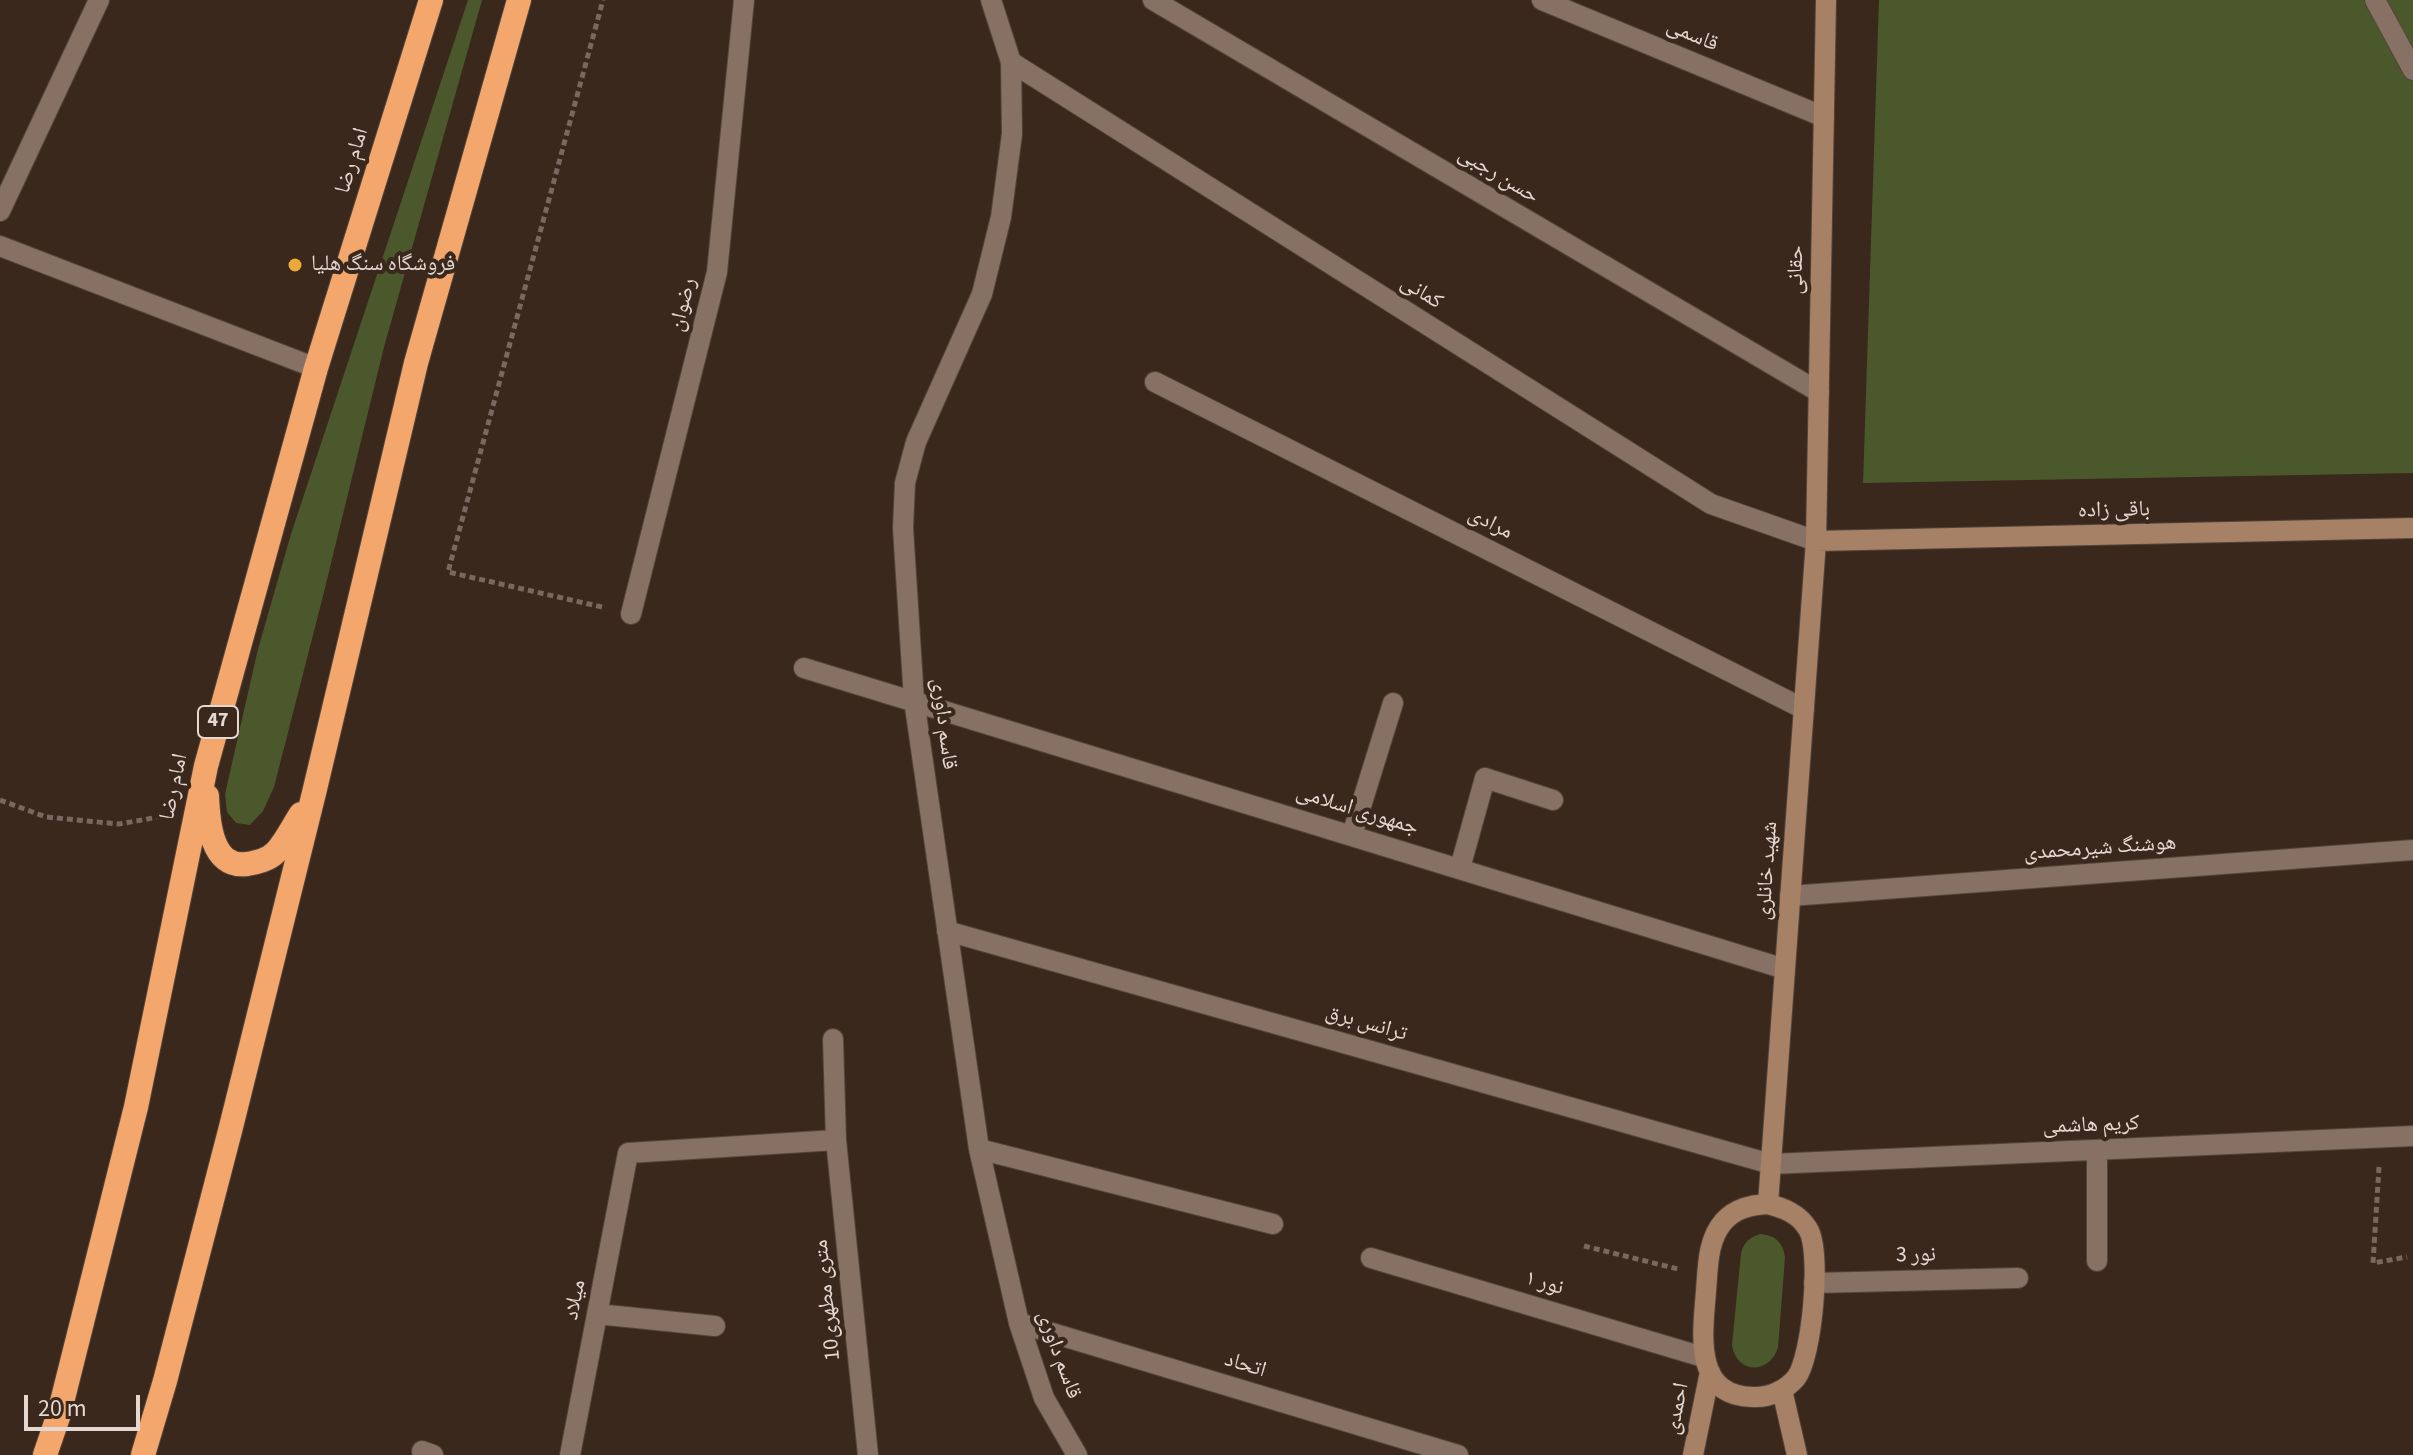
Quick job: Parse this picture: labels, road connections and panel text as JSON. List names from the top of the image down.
{
  "streets": {
    "highway": ["امام رضا", "47"],
    "street": [
      "قاسمی",
      "حسن رجبی",
      "حقانی",
      "کمانی",
      "رضوان",
      "باقی زاده",
      "مرادی",
      "قاسم داوری",
      "جمهوری اسلامی",
      "هوشنگ شیرمحمدی",
      "شهید خانلری",
      "ترانس برق",
      "کریم هاشمی",
      "نور 3",
      "نور ۱",
      "میلاد",
      "10متری مطهری",
      "اتحاد",
      "احمدی"
    ]
  },
  "crossings": [
    ["قاسمی", "حقانی"],
    ["حسن رجبی", "حقانی"],
    ["حقانی", "کمانی"],
    ["حقانی", "باقی زاده"],
    ["حقانی", "شهید خانلری"],
    ["کمانی", "باقی زاده"],
    ["کمانی", "قاسم داوری"],
    ["کمانی", "شهید خانلری"],
    ["باقی زاده", "شهید خانلری"],
    ["مرادی", "شهید خانلری"],
    ["قاسم داوری", "جمهوری اسلامی"],
    ["قاسم داوری", "ترانس برق"],
    ["قاسم داوری", "اتحاد"],
    ["جمهوری اسلامی", "شهید خانلری"],
    ["هوشنگ شیرمحمدی", "شهید خانلری"],
    ["شهید خانلری", "ترانس برق"],
    ["شهید خانلری", "کریم هاشمی"],
    ["شهید خانلری", "نور 3"],
    ["شهید خانلری", "نور ۱"],
    ["شهید خانلری", "احمدی"],
    ["ترانس برق", "کریم هاشمی"],
    ["نور 3", "نور ۱"],
    ["نور 3", "احمدی"],
    ["نور ۱", "احمدی"],
    ["میلاد", "10متری مطهری"]
  ],
  "places": ["فروشگاه سنگ هلیا"],
  "scale_bar": "20 m"
}
